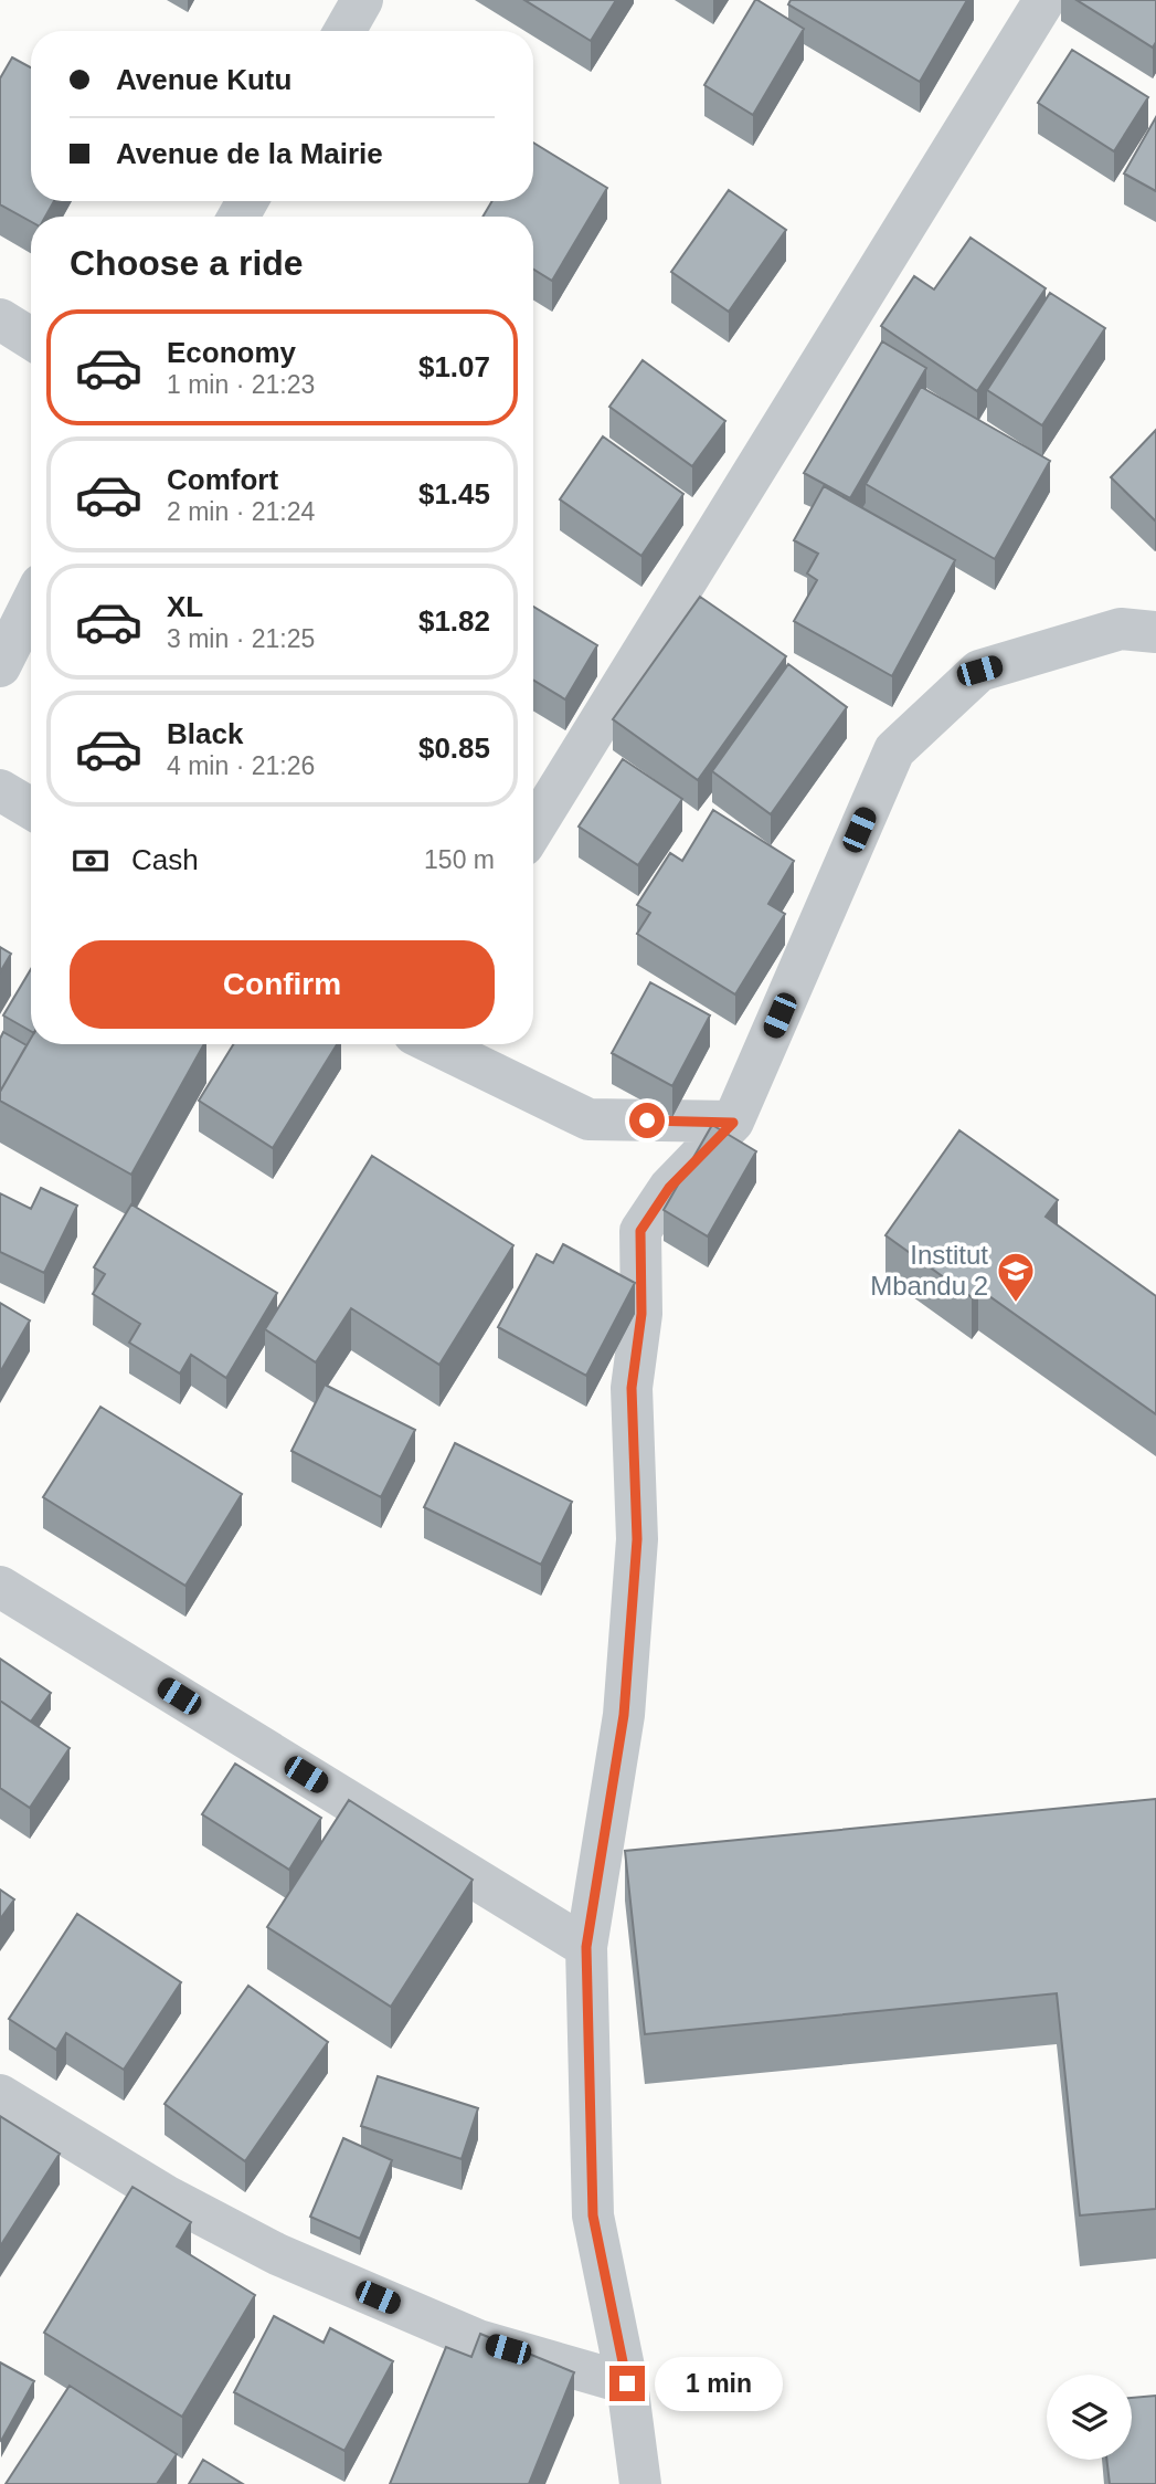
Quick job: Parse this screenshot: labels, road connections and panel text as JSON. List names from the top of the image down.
{
  "places": {
    "school or university": ["Institut Mbandu 2"]
  },
  "page": {
    "banner": ["Avenue Kutu", "Avenue de la Mairie"],
    "heading": "Choose a ride",
    "list": [
      {
        "name": "Economy",
        "note": "1 min · 21:23",
        "value": "$1.07"
      },
      {
        "name": "Comfort",
        "note": "2 min · 21:24",
        "value": "$1.45"
      },
      {
        "name": "XL",
        "note": "3 min · 21:25",
        "value": "$1.82"
      },
      {
        "name": "Black",
        "note": "4 min · 21:26",
        "value": "$0.85"
      }
    ],
    "pay": ["Cash", "150 m"],
    "buttons": "Confirm",
    "bubble": "1 min"
  }
}
